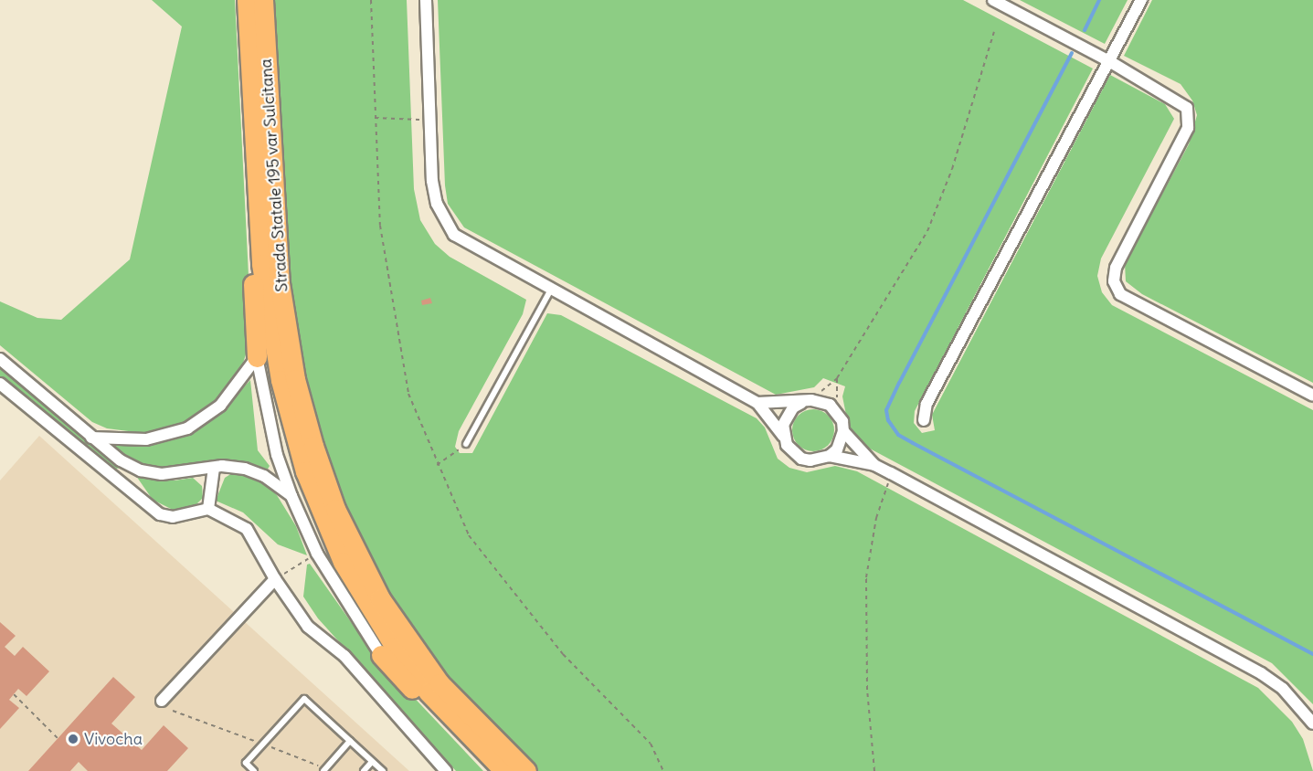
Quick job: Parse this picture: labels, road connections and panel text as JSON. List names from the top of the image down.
{
  "streets": {
    "highway": ["Strada Statale 195 var Sulcitana"]
  },
  "places": ["Vivocha"]
}
